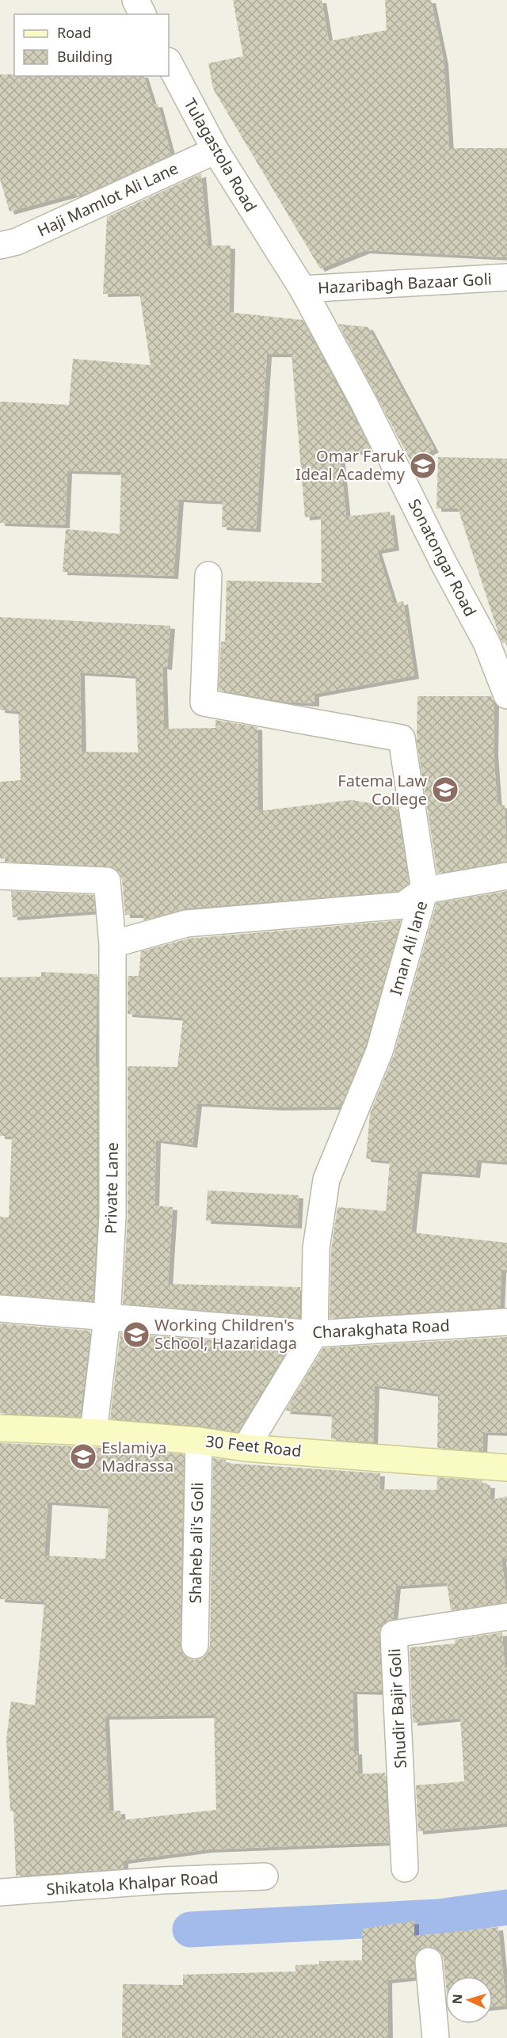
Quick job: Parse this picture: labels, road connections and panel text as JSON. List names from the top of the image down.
{
  "streets": {
    "street": [
      "Tulagastola Road",
      "Haji Mamlot Ali Lane",
      "Hazaribagh Bazaar Goli",
      "Sonatongar Road",
      "Iman Ali lane",
      "Private Lane",
      "Charakghata Road",
      "30 Feet Road",
      "Shaheb ali's Goli",
      "Shudir Bajir Goli",
      "Shikatola Khalpar Road"
    ]
  },
  "crossings": [
    ["Tulagastola Road", "Haji Mamlot Ali Lane"],
    ["Tulagastola Road", "Sonatongar Road"],
    ["Hazaribagh Bazaar Goli", "Sonatongar Road"],
    ["Iman Ali lane", "Charakghata Road"],
    ["Private Lane", "Charakghata Road"],
    ["Private Lane", "30 Feet Road"],
    ["30 Feet Road", "Shaheb ali's Goli"]
  ],
  "places": {
    "school or university": [
      "Omar Faruk Ideal Academy",
      "Fatema Law College",
      "Working Children's School, Hazaridaga",
      "Eslamiya Madrassa"
    ]
  },
  "legend": ["Road", "Building"],
  "north": "left"
}
